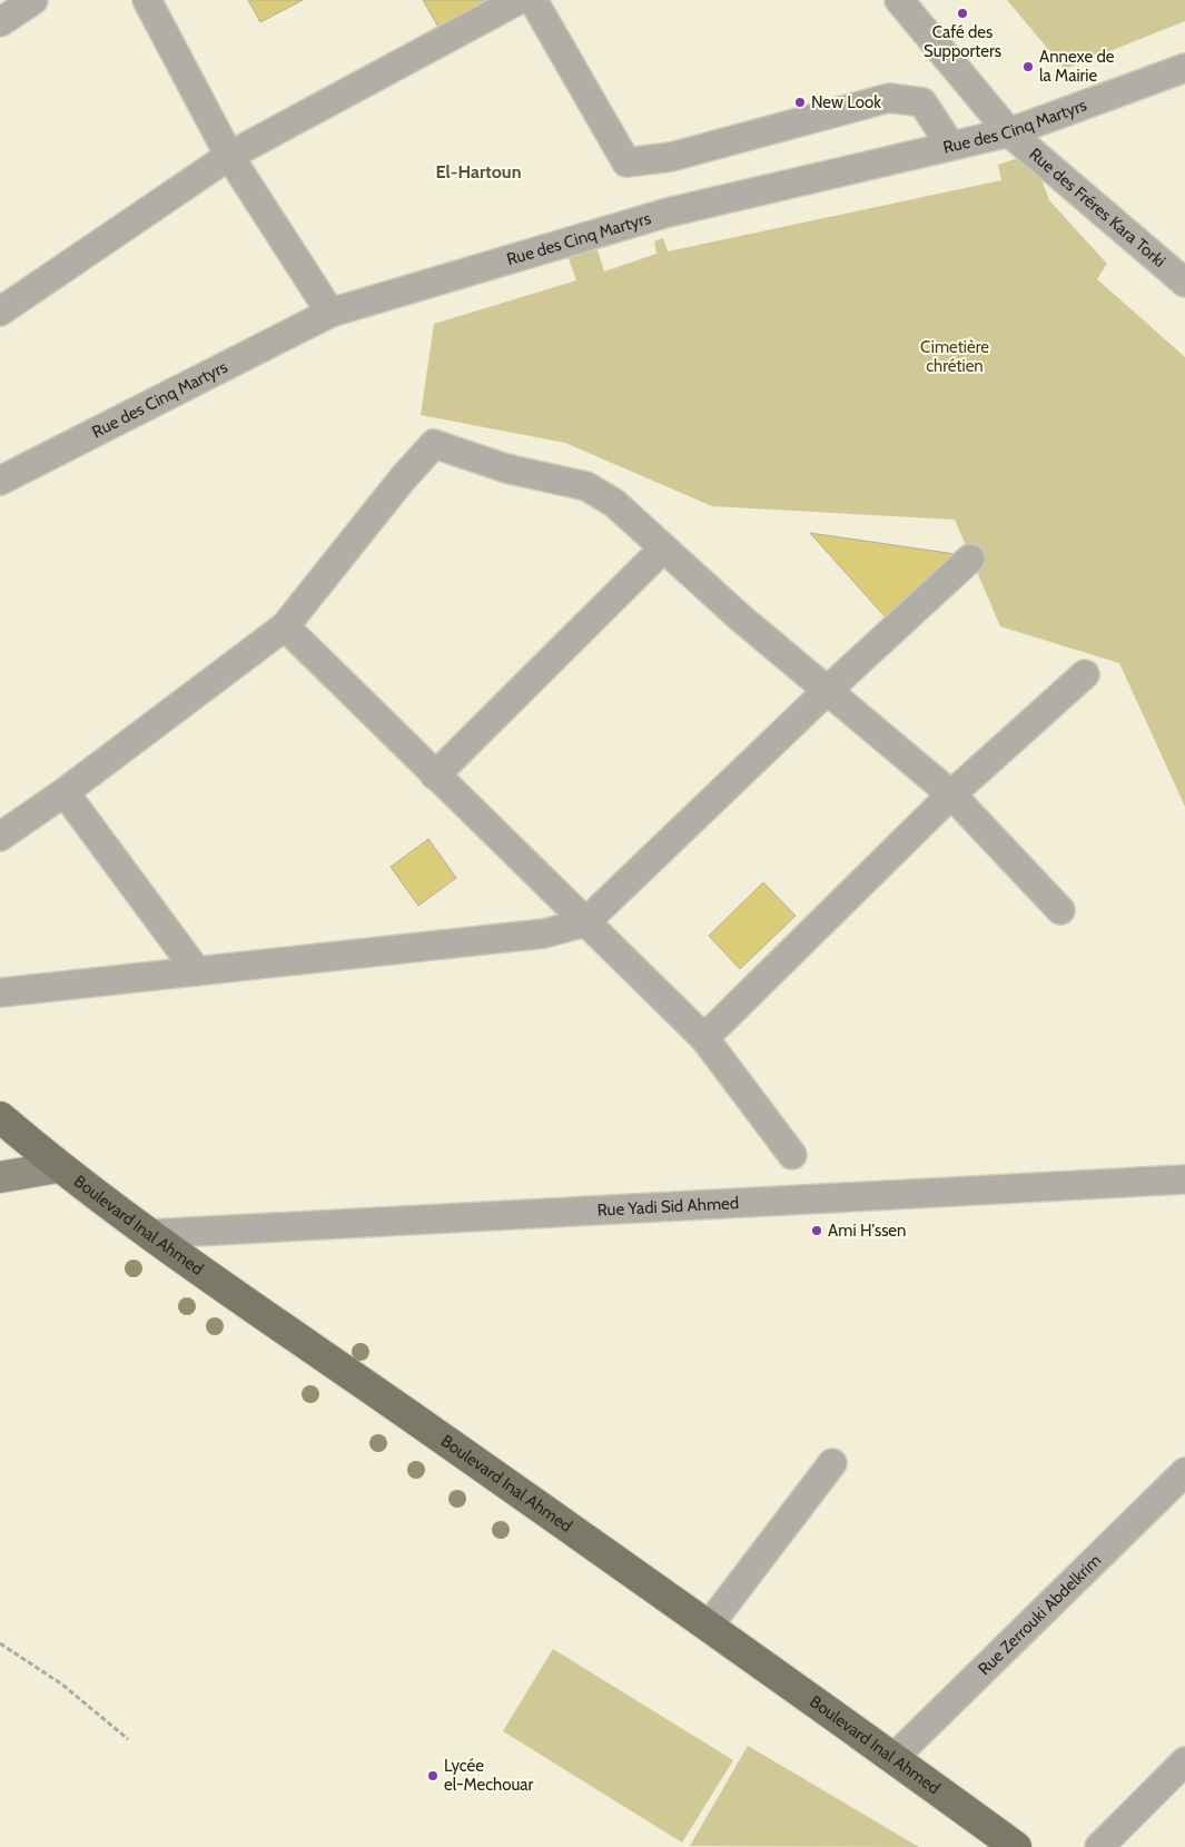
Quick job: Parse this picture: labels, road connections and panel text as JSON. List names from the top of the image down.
{
  "streets": {
    "main road": ["Boulevard Inal Ahmed"],
    "street": [
      "Rue des Cinq Martyrs",
      "Rue des Fréres Kara Torki",
      "Rue Yadi Sid Ahmed",
      "Rue Zerrouki Abdelkrim"
    ]
  },
  "crossings": [
    ["Rue des Cinq Martyrs", "Rue des Fréres Kara Torki"],
    ["Rue Yadi Sid Ahmed", "Boulevard Inal Ahmed"],
    ["Boulevard Inal Ahmed", "Rue Zerrouki Abdelkrim"]
  ],
  "districts": ["El-Hartoun"],
  "parks": ["Cimetière chrétien"],
  "places": [
    "Café des Supporters",
    "Annexe de la Mairie",
    "New Look",
    "Ami H'ssen",
    "Lycée el-Mechouar"
  ]
}
